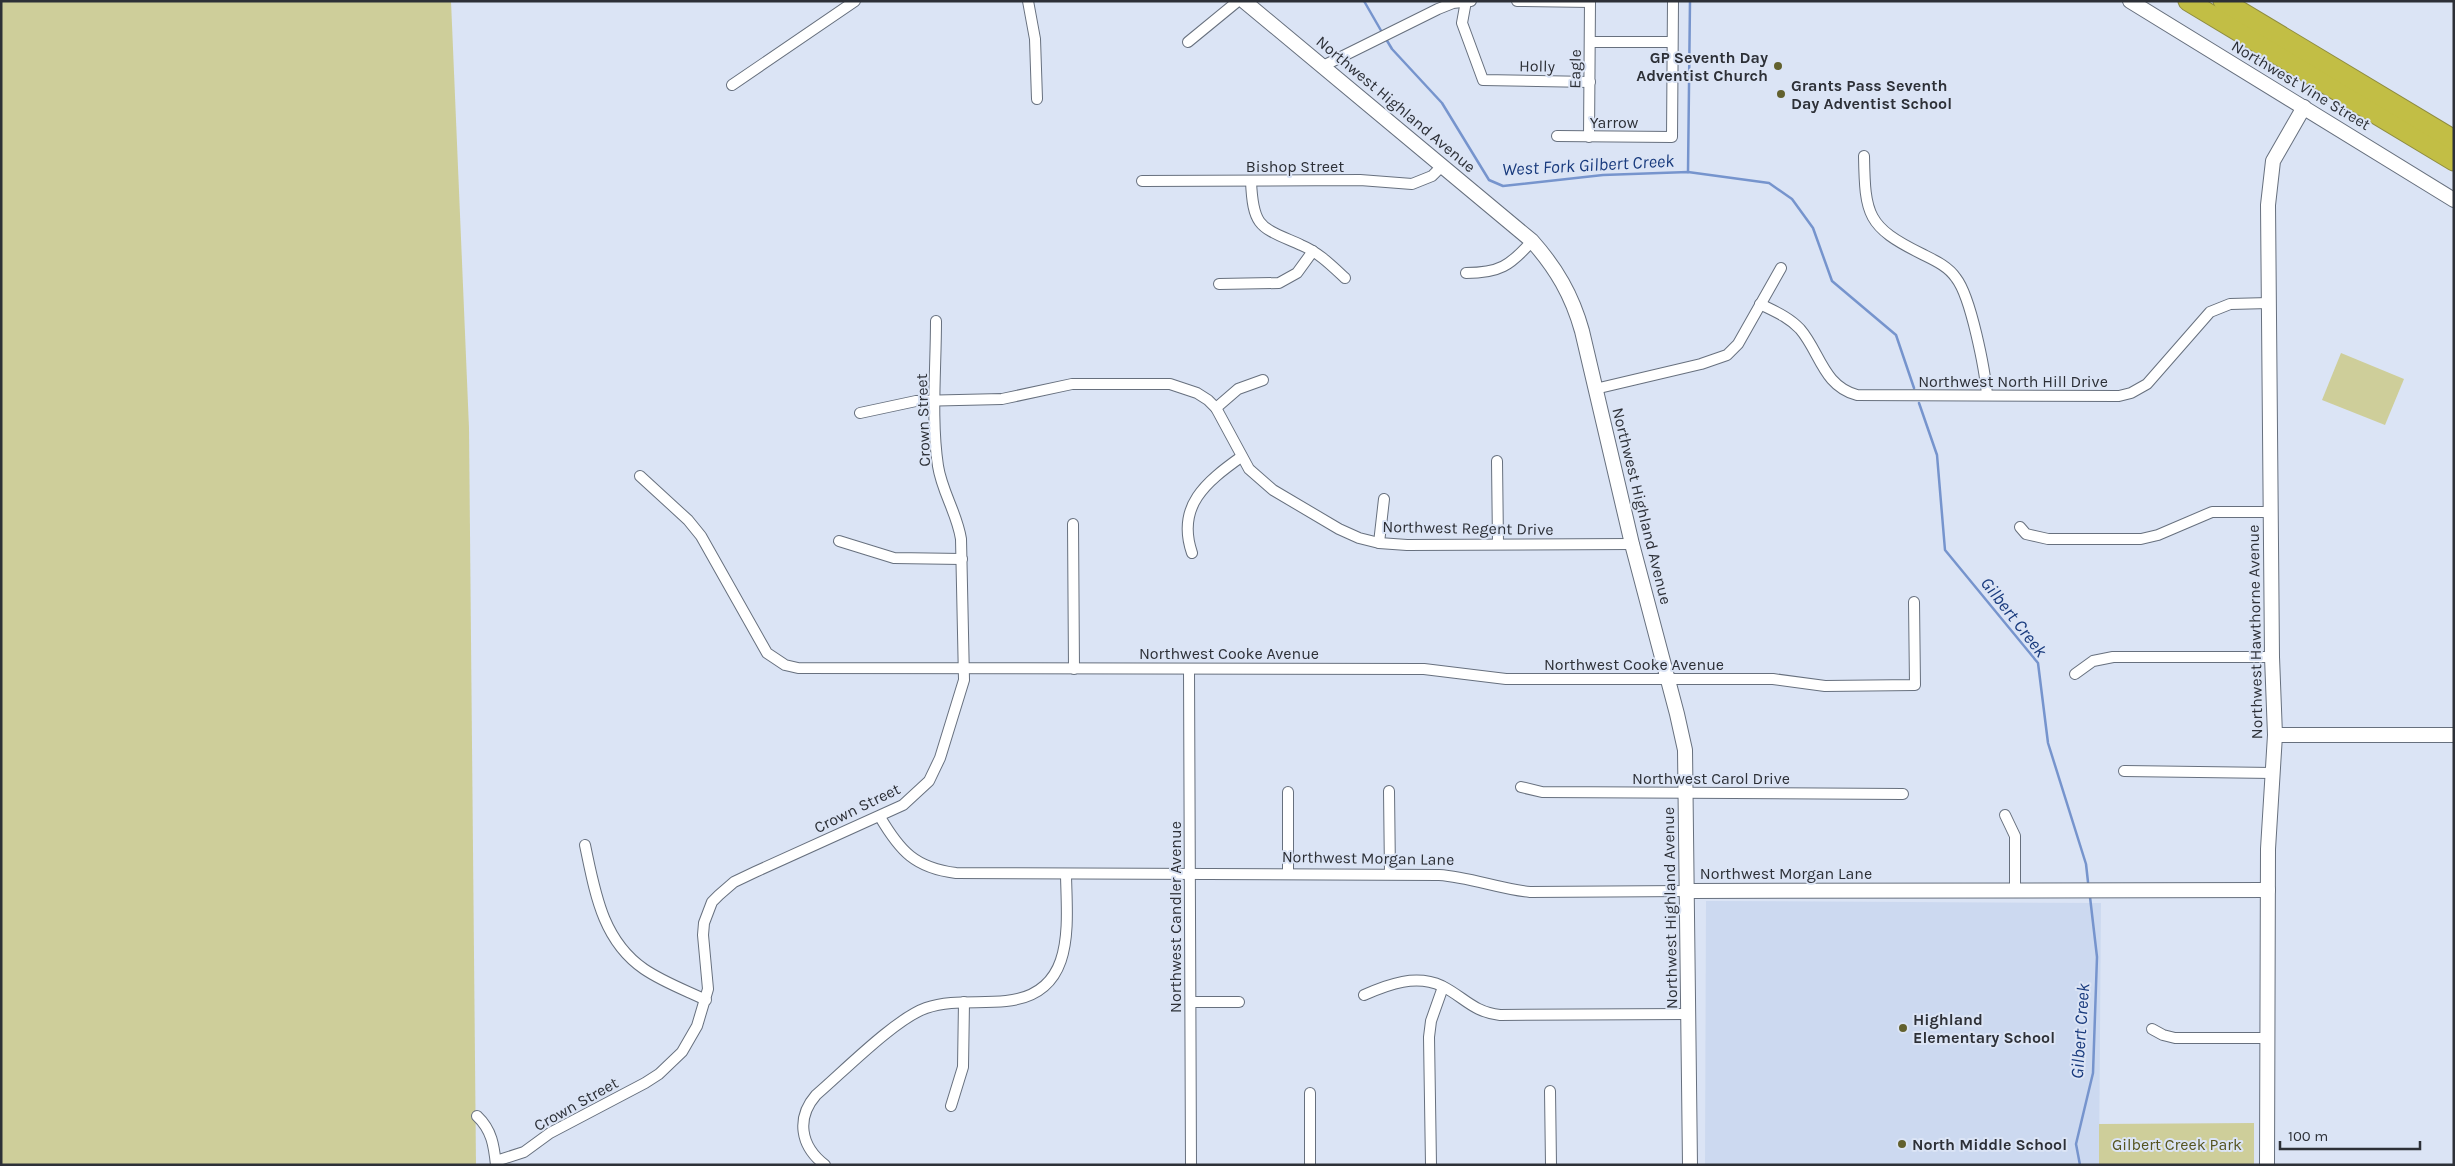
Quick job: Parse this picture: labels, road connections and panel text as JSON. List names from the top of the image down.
{
  "streets": {
    "street": [
      "Holly",
      "Eagle",
      "Northwest Vine Street",
      "Northwest Highland Avenue",
      "Yarrow",
      "Bishop Street",
      "Northwest North Hill Drive",
      "Crown Street",
      "Northwest Regent Drive",
      "Northwest Hawthorne Avenue",
      "Northwest Cooke Avenue",
      "Northwest Carol Drive",
      "Northwest Morgan Lane",
      "Northwest Candler Avenue"
    ]
  },
  "crossings": [
    ["Holly", "Eagle"],
    ["Eagle", "Yarrow"],
    ["Northwest Vine Street", "Northwest Hawthorne Avenue"],
    ["Northwest Highland Avenue", "Bishop Street"],
    ["Northwest Highland Avenue", "Northwest Regent Drive"],
    ["Northwest Highland Avenue", "Northwest Cooke Avenue"],
    ["Northwest Highland Avenue", "Northwest Carol Drive"],
    ["Northwest Highland Avenue", "Northwest Morgan Lane"],
    ["Northwest North Hill Drive", "Northwest Hawthorne Avenue"],
    ["Crown Street", "Northwest Regent Drive"],
    ["Crown Street", "Northwest Cooke Avenue"],
    ["Crown Street", "Northwest Morgan Lane"],
    ["Northwest Hawthorne Avenue", "Northwest Morgan Lane"],
    ["Northwest Cooke Avenue", "Northwest Candler Avenue"],
    ["Northwest Morgan Lane", "Northwest Candler Avenue"]
  ],
  "water": ["West Fork Gilbert Creek", "Gilbert Creek"],
  "parks": ["Gilbert Creek Park"],
  "places": [
    "GP Seventh Day Adventist Church",
    "Grants Pass Seventh Day Adventist School",
    "Highland Elementary School",
    "North Middle School"
  ],
  "scale_bar": "100 m"
}
